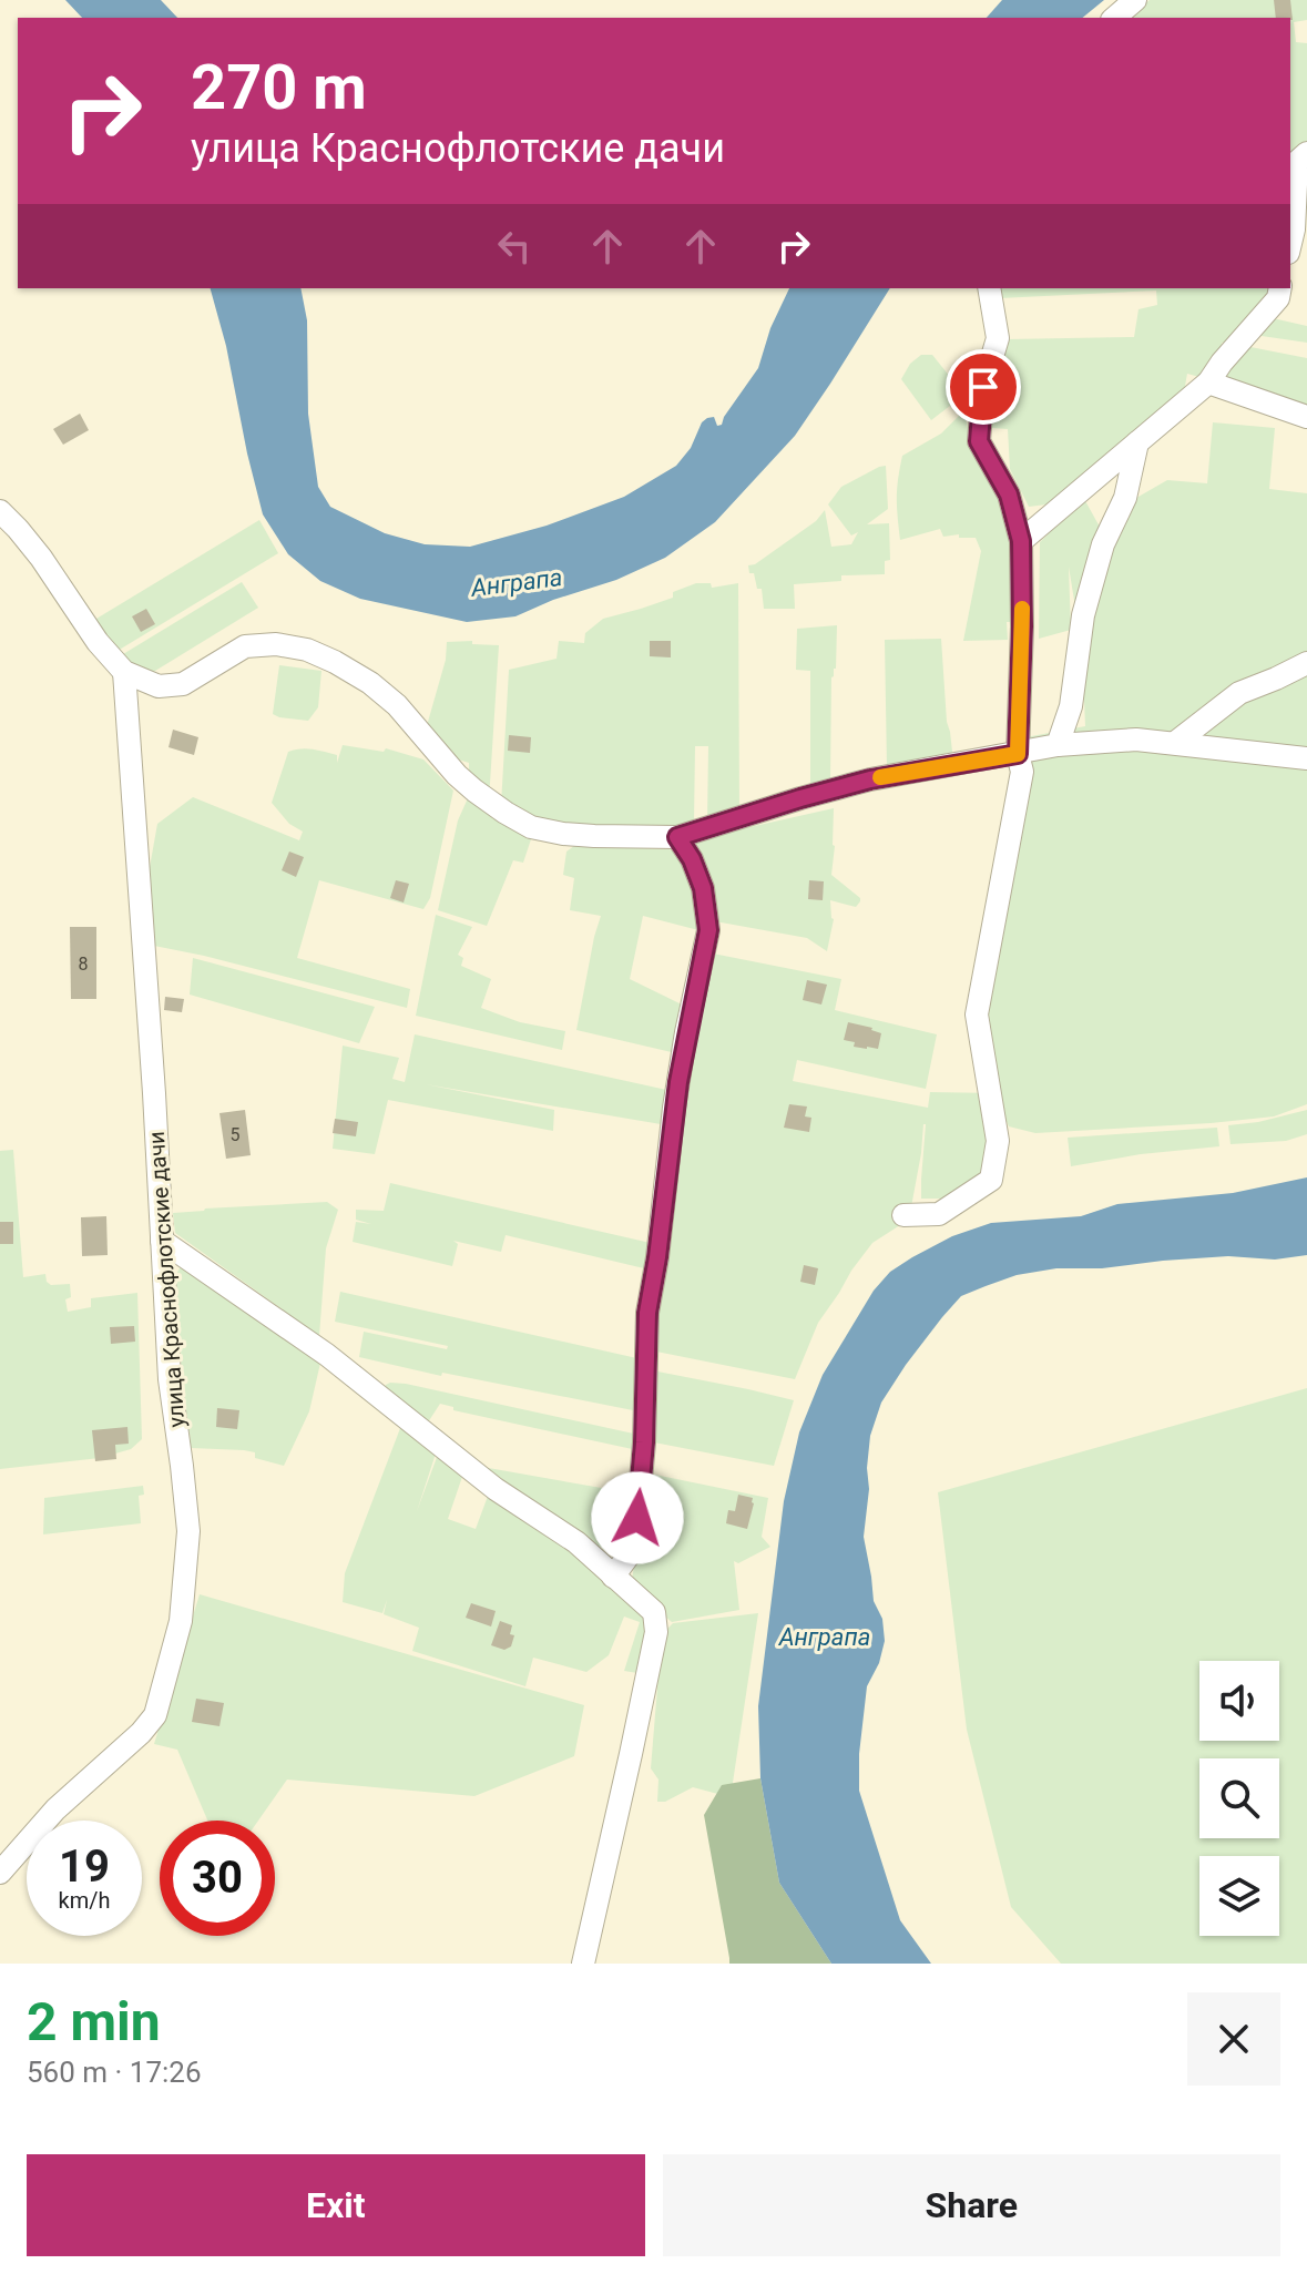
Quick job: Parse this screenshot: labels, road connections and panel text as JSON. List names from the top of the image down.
{
  "streets": {
    "street": ["улица Краснофлотские дачи"]
  },
  "water": ["Анграпа"],
  "house_numbers": ["8", "5"],
  "page": {
    "turn": ["270 m", "улица Краснофлотские дачи"],
    "speed": "19 km/h",
    "limit": "30",
    "heading": ["2 min", "560 m · 17:26"],
    "buttons": ["Exit", "Share"]
  }
}
